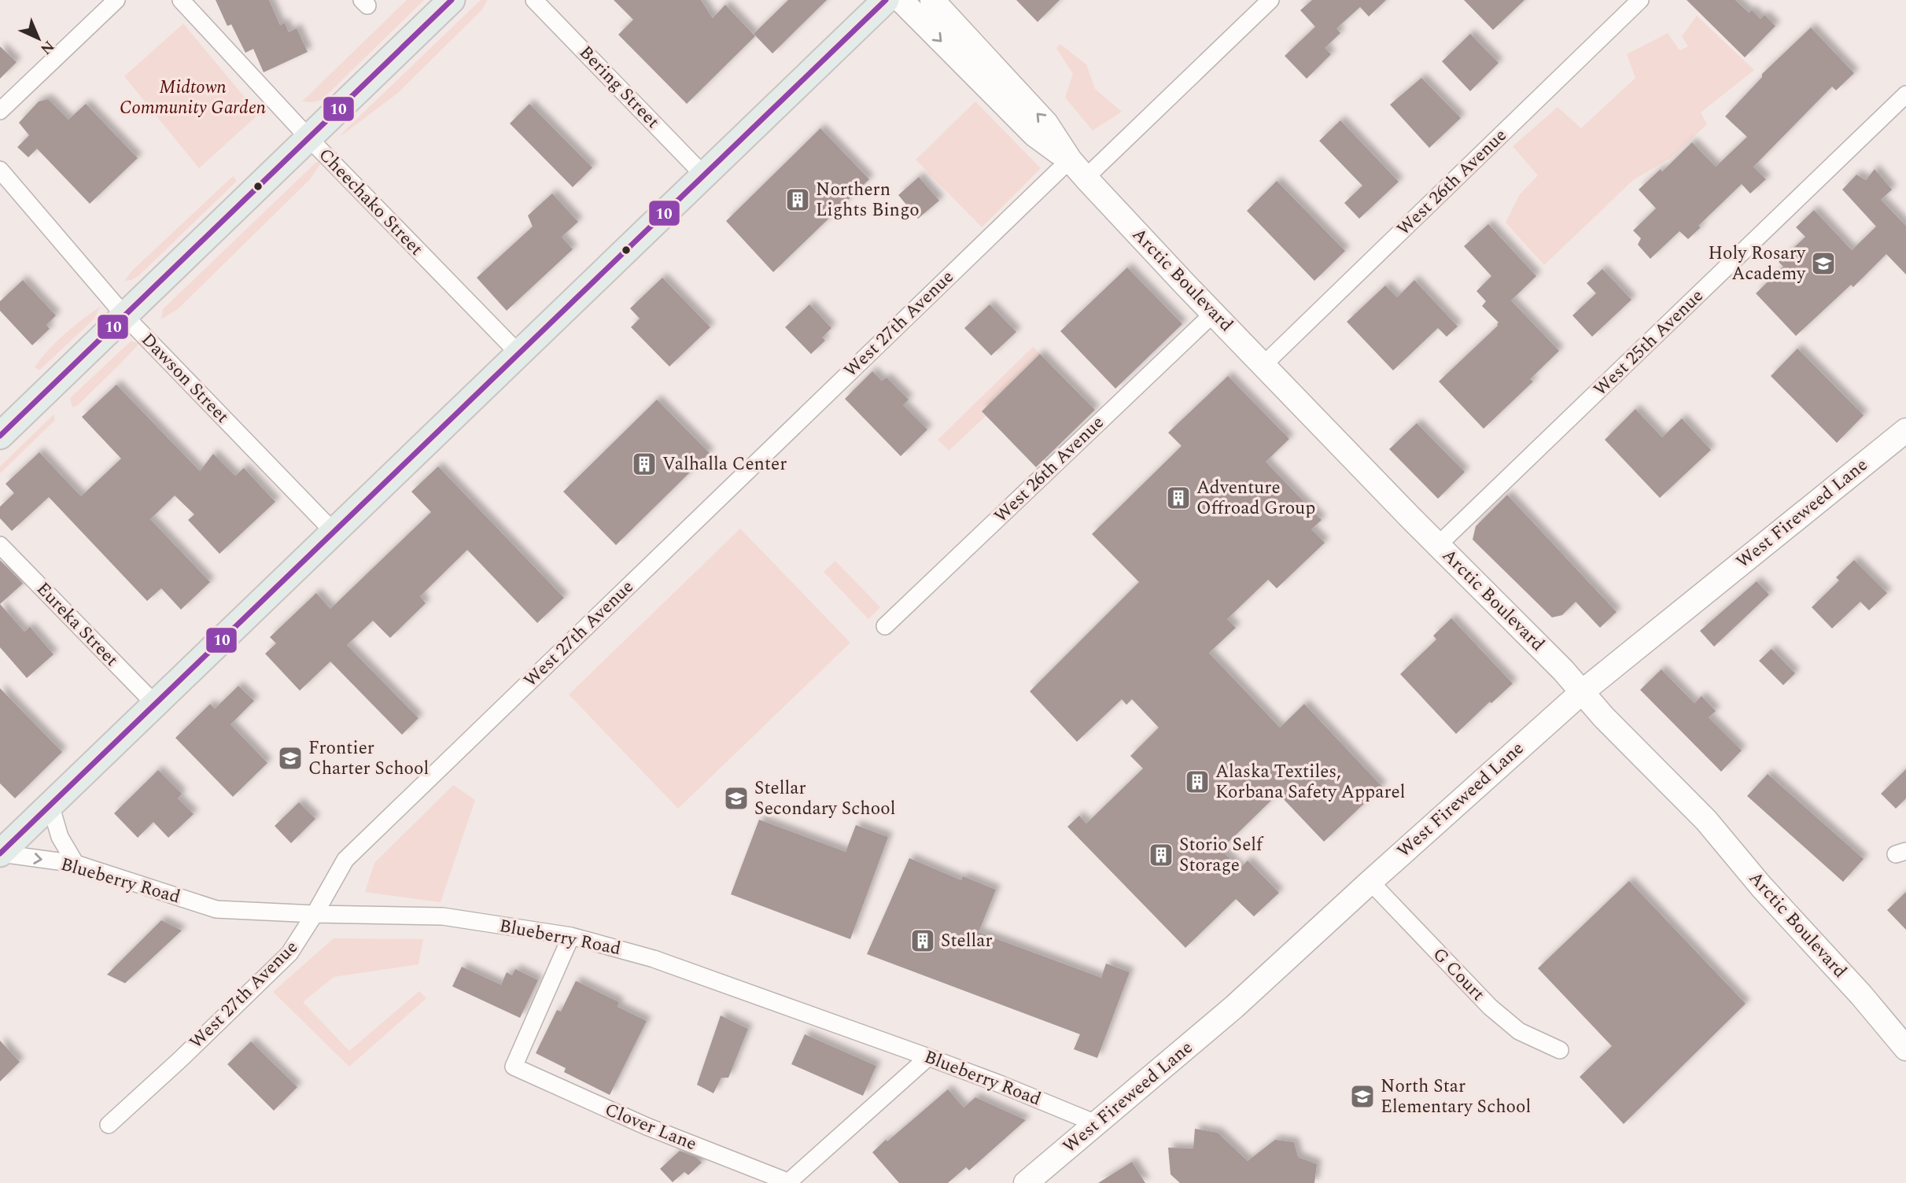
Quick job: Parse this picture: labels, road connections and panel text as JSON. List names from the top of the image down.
{
  "streets": {
    "main road": ["Arctic Boulevard", "West Fireweed Lane"],
    "street": [
      "Bering Street",
      "West 26th Avenue",
      "Cheechako Street",
      "West 27th Avenue",
      "West 25th Avenue",
      "Dawson Street",
      "Eureka Street",
      "Blueberry Road",
      "G Court",
      "Clover Lane"
    ]
  },
  "crossings": [
    ["West 26th Avenue", "Arctic Boulevard"],
    ["Arctic Boulevard", "West 27th Avenue"],
    ["Arctic Boulevard", "West 25th Avenue"],
    ["Arctic Boulevard", "West Fireweed Lane"],
    ["West 27th Avenue", "Blueberry Road"],
    ["West Fireweed Lane", "Blueberry Road"],
    ["West Fireweed Lane", "G Court"],
    ["Blueberry Road", "Clover Lane"]
  ],
  "parks": ["Midtown Community Garden"],
  "places": {
    "building": [
      "Northern Lights Bingo",
      "Valhalla Center",
      "Adventure Offroad Group",
      "Alaska Textiles, Korbana Safety Apparel",
      "Storio Self Storage",
      "Stellar"
    ],
    "school or university": [
      "Holy Rosary Academy",
      "Frontier Charter School",
      "Stellar Secondary School",
      "North Star Elementary School"
    ]
  },
  "lines": ["transit line 10"],
  "north": "bottom right"
}
